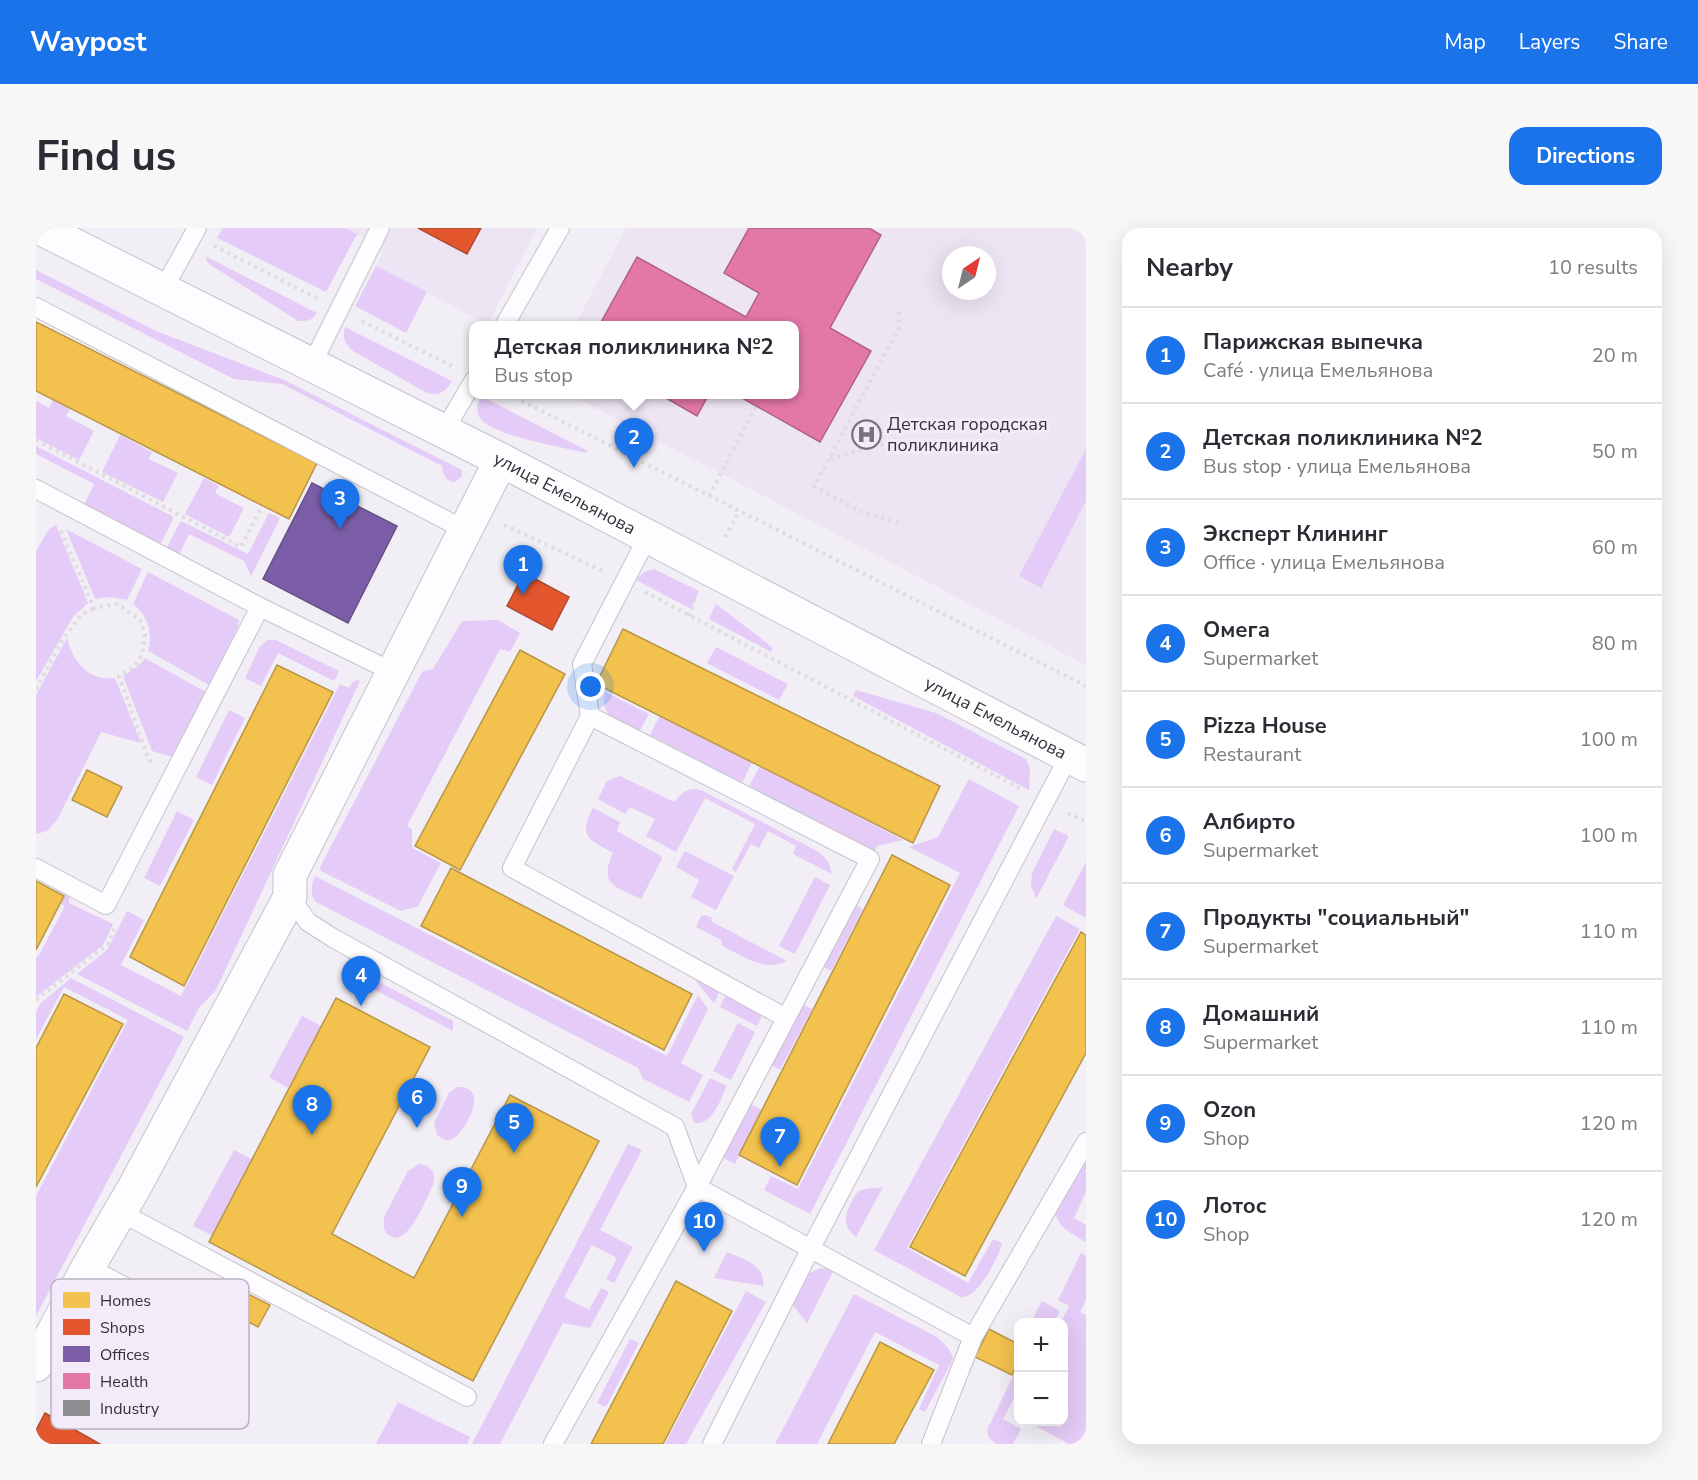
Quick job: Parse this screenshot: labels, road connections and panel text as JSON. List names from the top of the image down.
{
  "streets": {
    "main road": ["улица Емельянова"]
  },
  "places": {
    "hospital": ["Детская городская поликлиника"]
  },
  "legend": [
    "Homes",
    "Shops",
    "Offices",
    "Health",
    "Industry"
  ],
  "north": "top right",
  "page": {
    "header": "Waypost",
    "nav": ["Map", "Layers", "Share"],
    "buttons": "Directions",
    "title": "Find us",
    "heading": ["Nearby", "10 results"],
    "list": [
      {
        "mark": "1",
        "name": "Парижская выпечка",
        "note": "Café · улица Емельянова",
        "value": "20 m"
      },
      {
        "mark": "2",
        "name": "Детская поликлиника №2",
        "note": "Bus stop · улица Емельянова",
        "value": "50 m"
      },
      {
        "mark": "3",
        "name": "Эксперт Клининг",
        "note": "Office · улица Емельянова",
        "value": "60 m"
      },
      {
        "mark": "4",
        "name": "Омега",
        "note": "Supermarket",
        "value": "80 m"
      },
      {
        "mark": "5",
        "name": "Pizza House",
        "note": "Restaurant",
        "value": "100 m"
      },
      {
        "mark": "6",
        "name": "Албирто",
        "note": "Supermarket",
        "value": "100 m"
      },
      {
        "mark": "7",
        "name": "Продукты \"социальный\"",
        "note": "Supermarket",
        "value": "110 m"
      },
      {
        "mark": "8",
        "name": "Домашний",
        "note": "Supermarket",
        "value": "110 m"
      },
      {
        "mark": "9",
        "name": "Ozon",
        "note": "Shop",
        "value": "120 m"
      },
      {
        "mark": "10",
        "name": "Лотос",
        "note": "Shop",
        "value": "120 m"
      }
    ],
    "popup": ["Детская поликлиника №2", "Bus stop"],
    "pins": [
      "2",
      "3",
      "1",
      "4",
      "6",
      "8",
      "5",
      "7",
      "9",
      "10"
    ],
    "map_buttons": ["+", "−"]
  }
}
